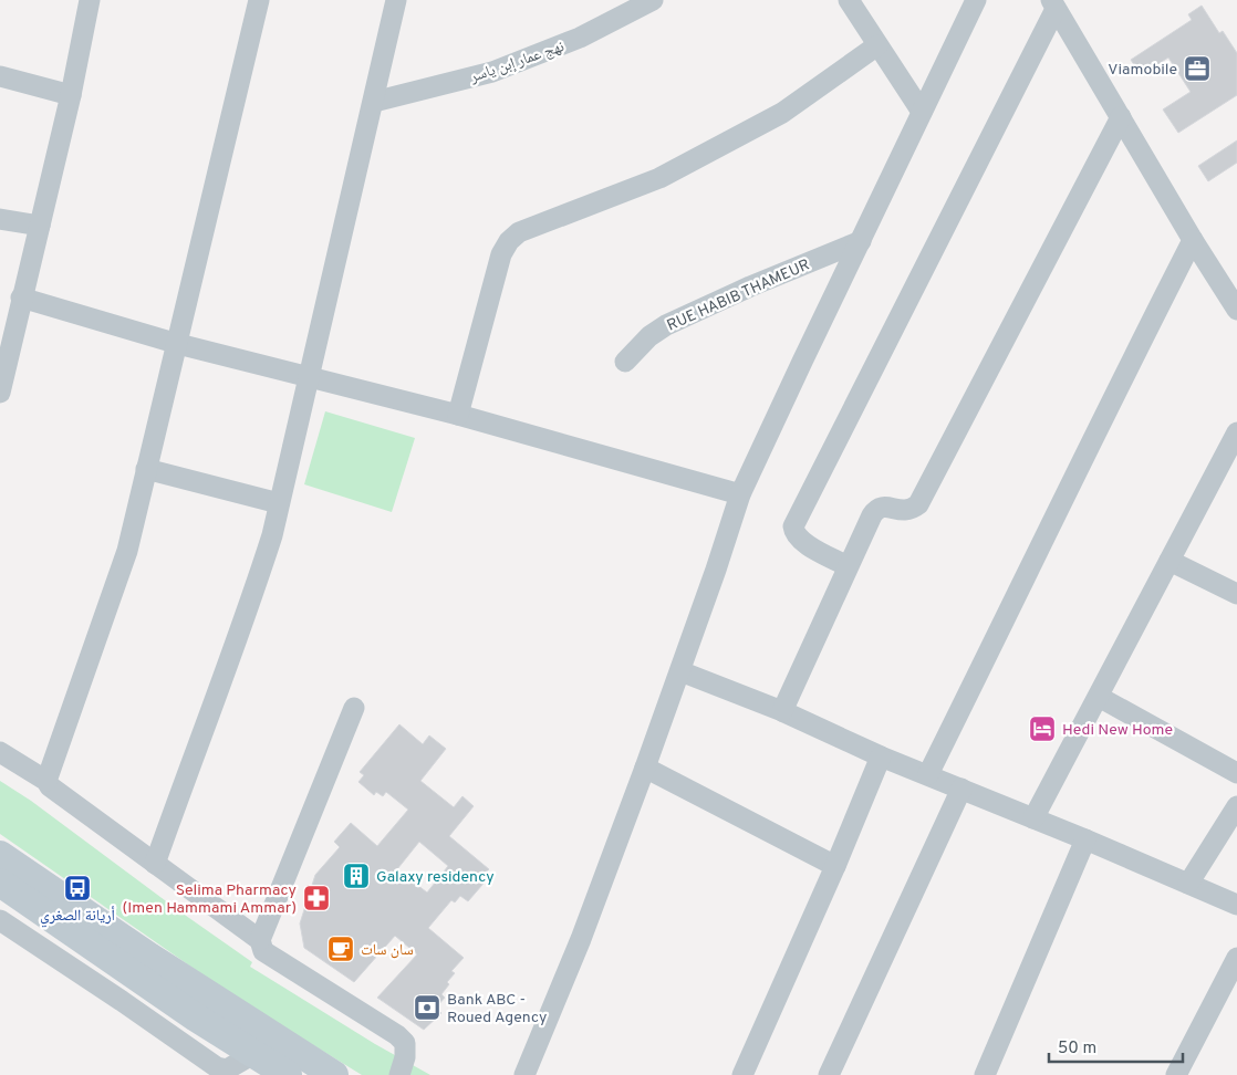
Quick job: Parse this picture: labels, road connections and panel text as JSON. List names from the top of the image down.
{
  "streets": {
    "street": ["نهج عمار إبن ياسر", "RUE HABIB THAMEUR"]
  },
  "places": {
    "office": ["Viamobile"],
    "hotel": ["Hedi New Home"],
    "building": ["Galaxy residency"],
    "bus stop": ["أريانة الصغري"],
    "pharmacy": ["Selima Pharmacy (Imen Hammami Ammar)"],
    "cafe": ["سان سات"],
    "bank": ["Bank ABC - Roued Agency"]
  },
  "scale_bar": "50 m"
}
